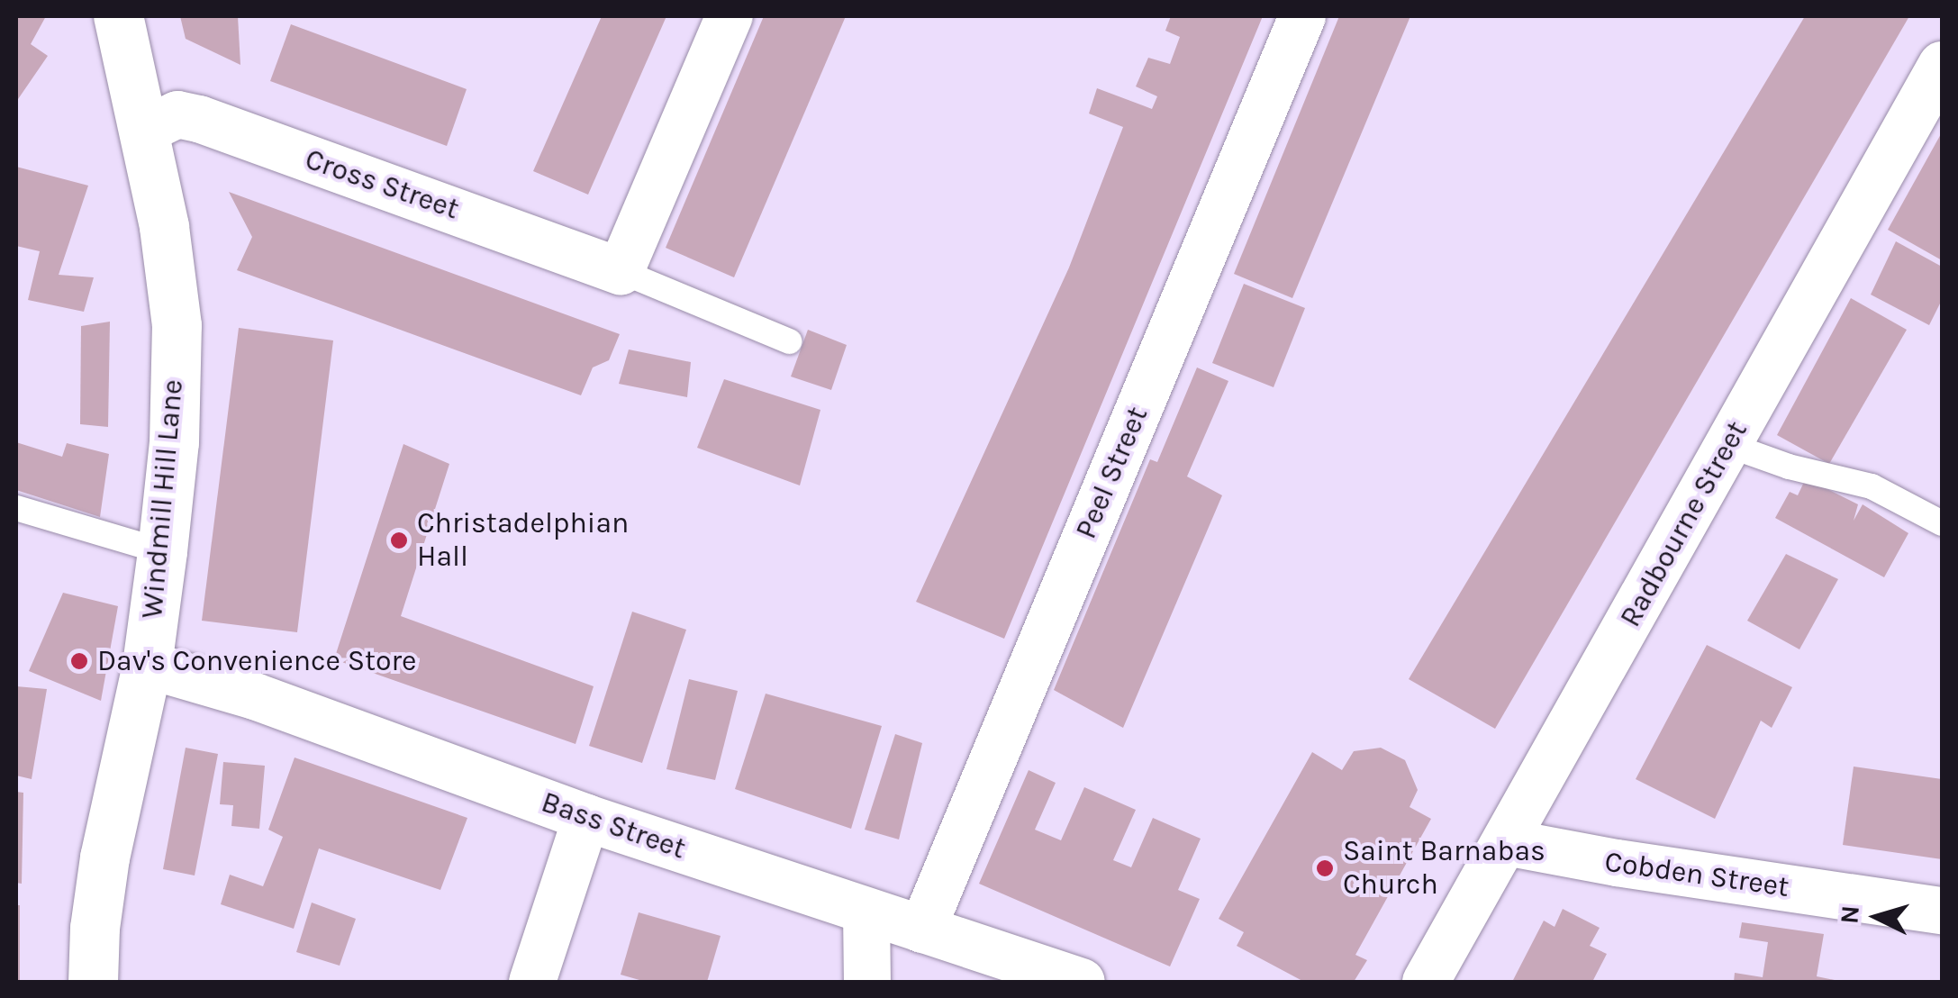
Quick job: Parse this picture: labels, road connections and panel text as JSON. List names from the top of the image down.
{
  "streets": {
    "street": [
      "Cross Street",
      "Peel Street",
      "Windmill Hill Lane",
      "Radbourne Street",
      "Bass Street",
      "Cobden Street"
    ]
  },
  "crossings": [
    ["Cross Street", "Windmill Hill Lane"],
    ["Peel Street", "Bass Street"],
    ["Windmill Hill Lane", "Bass Street"],
    ["Radbourne Street", "Cobden Street"]
  ],
  "places": ["Christadelphian Hall", "Dav's Convenience Store", "Saint Barnabas Church"],
  "north": "left"
}
